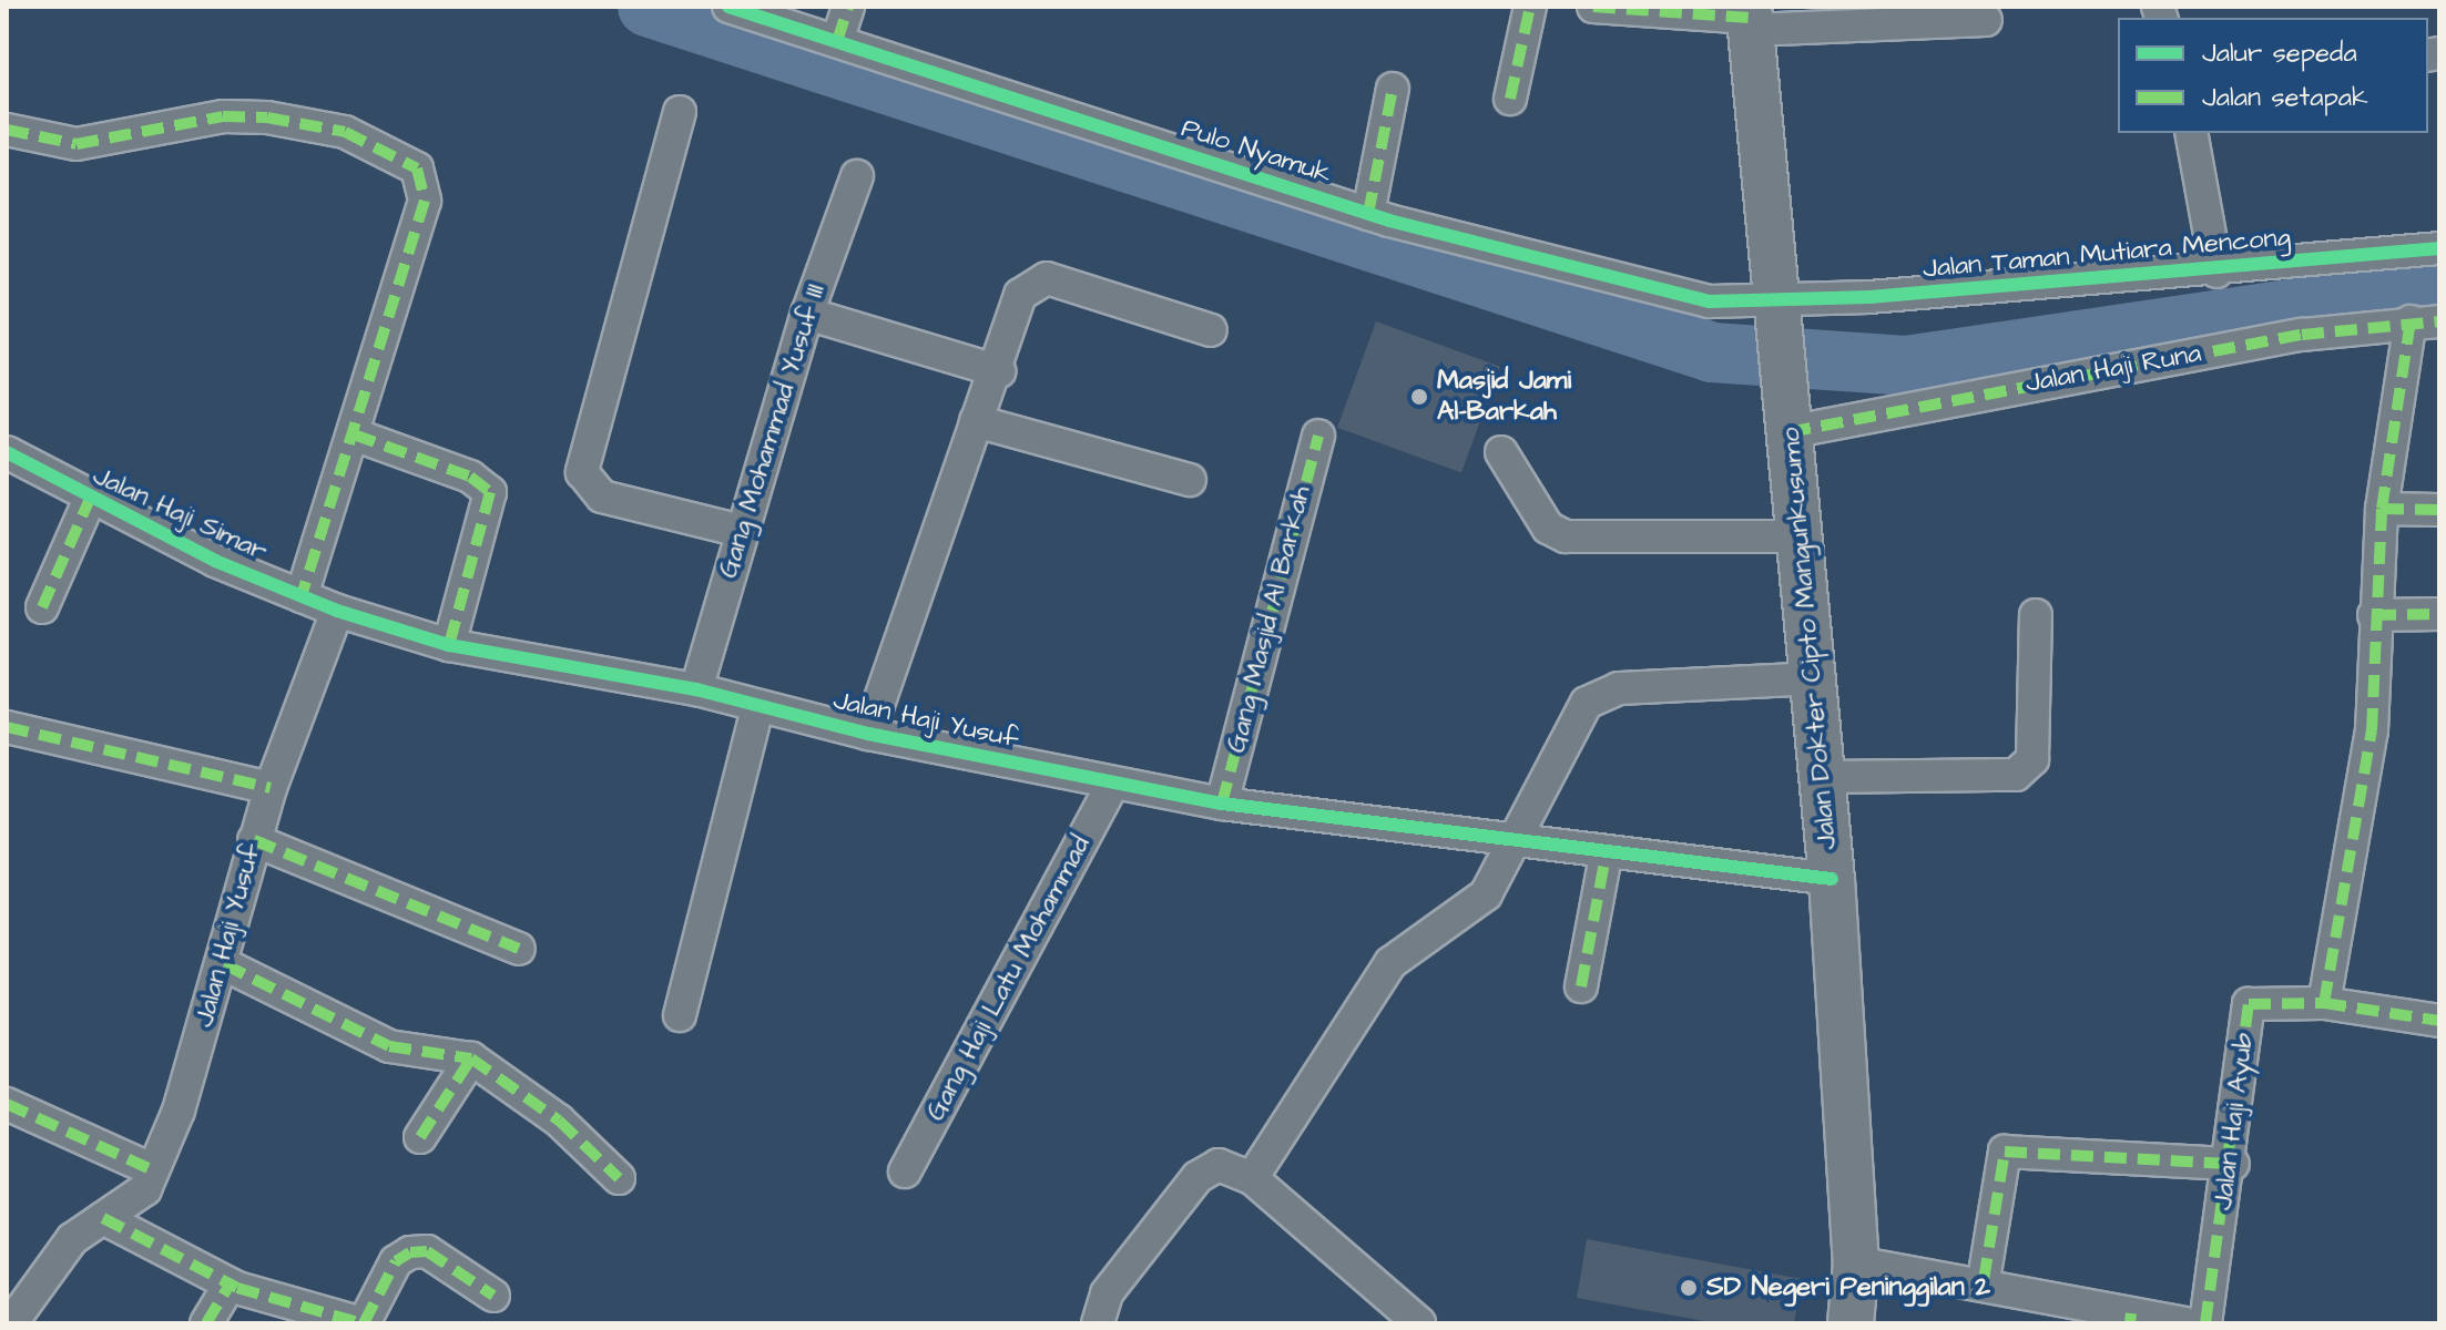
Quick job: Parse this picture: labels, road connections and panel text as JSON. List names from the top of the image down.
{
  "streets": {
    "main road": ["Jalan Dokter Cipto Mangunkusumo"],
    "street": [
      "Pulo Nyamuk",
      "Jalan Taman Mutiara Mencong",
      "Jalan Haji Runa",
      "Gang Mohammad Yusuf III",
      "Jalan Haji Simar",
      "Gang Masjid Al Barkah",
      "Jalan Haji Yusuf",
      "Gang Haji Latu Mohammad",
      "Jalan Haji Ayub"
    ]
  },
  "crossings": [
    ["Pulo Nyamuk", "Jalan Taman Mutiara Mencong"],
    ["Pulo Nyamuk", "Jalan Dokter Cipto Mangunkusumo"],
    ["Jalan Taman Mutiara Mencong", "Jalan Dokter Cipto Mangunkusumo"],
    ["Jalan Haji Runa", "Jalan Dokter Cipto Mangunkusumo"],
    ["Gang Mohammad Yusuf III", "Jalan Haji Yusuf"],
    ["Jalan Haji Simar", "Jalan Haji Yusuf"],
    ["Gang Masjid Al Barkah", "Jalan Haji Yusuf"],
    ["Jalan Dokter Cipto Mangunkusumo", "Jalan Haji Yusuf"],
    ["Jalan Haji Yusuf", "Gang Haji Latu Mohammad"]
  ],
  "places": ["Masjid Jami Al-Barkah", "SD Negeri Peninggilan 2"],
  "legend": ["Jalur sepeda", "Jalan setapak"]
}
